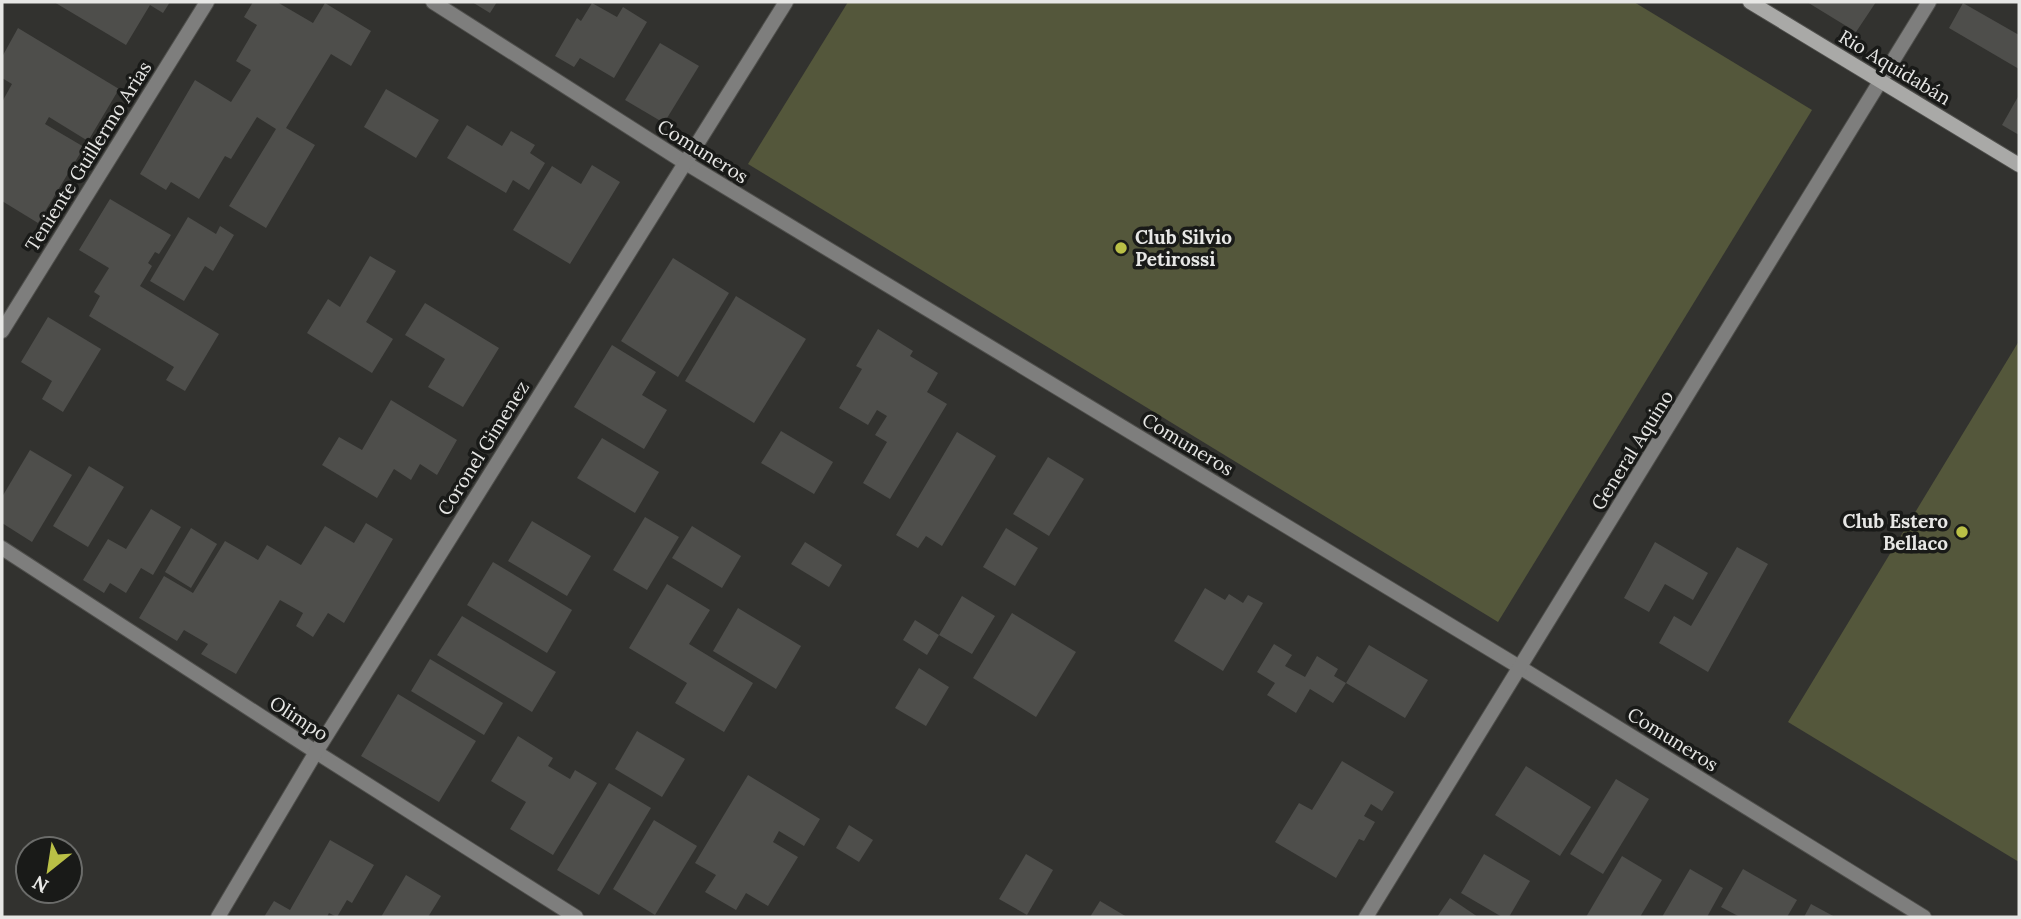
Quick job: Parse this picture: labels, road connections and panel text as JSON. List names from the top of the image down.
{
  "streets": {
    "street": [
      "Rio Aquidabán",
      "Comuneros",
      "Teniente Guillermo Arias",
      "Coronel Gimenez",
      "General Aquino",
      "Olimpo"
    ]
  },
  "crossings": [
    ["Rio Aquidabán", "General Aquino"],
    ["Comuneros", "Coronel Gimenez"],
    ["Comuneros", "General Aquino"],
    ["Coronel Gimenez", "Olimpo"]
  ],
  "places": ["Club Silvio Petirossi", "Club Estero Bellaco"],
  "north": "bottom left"
}
